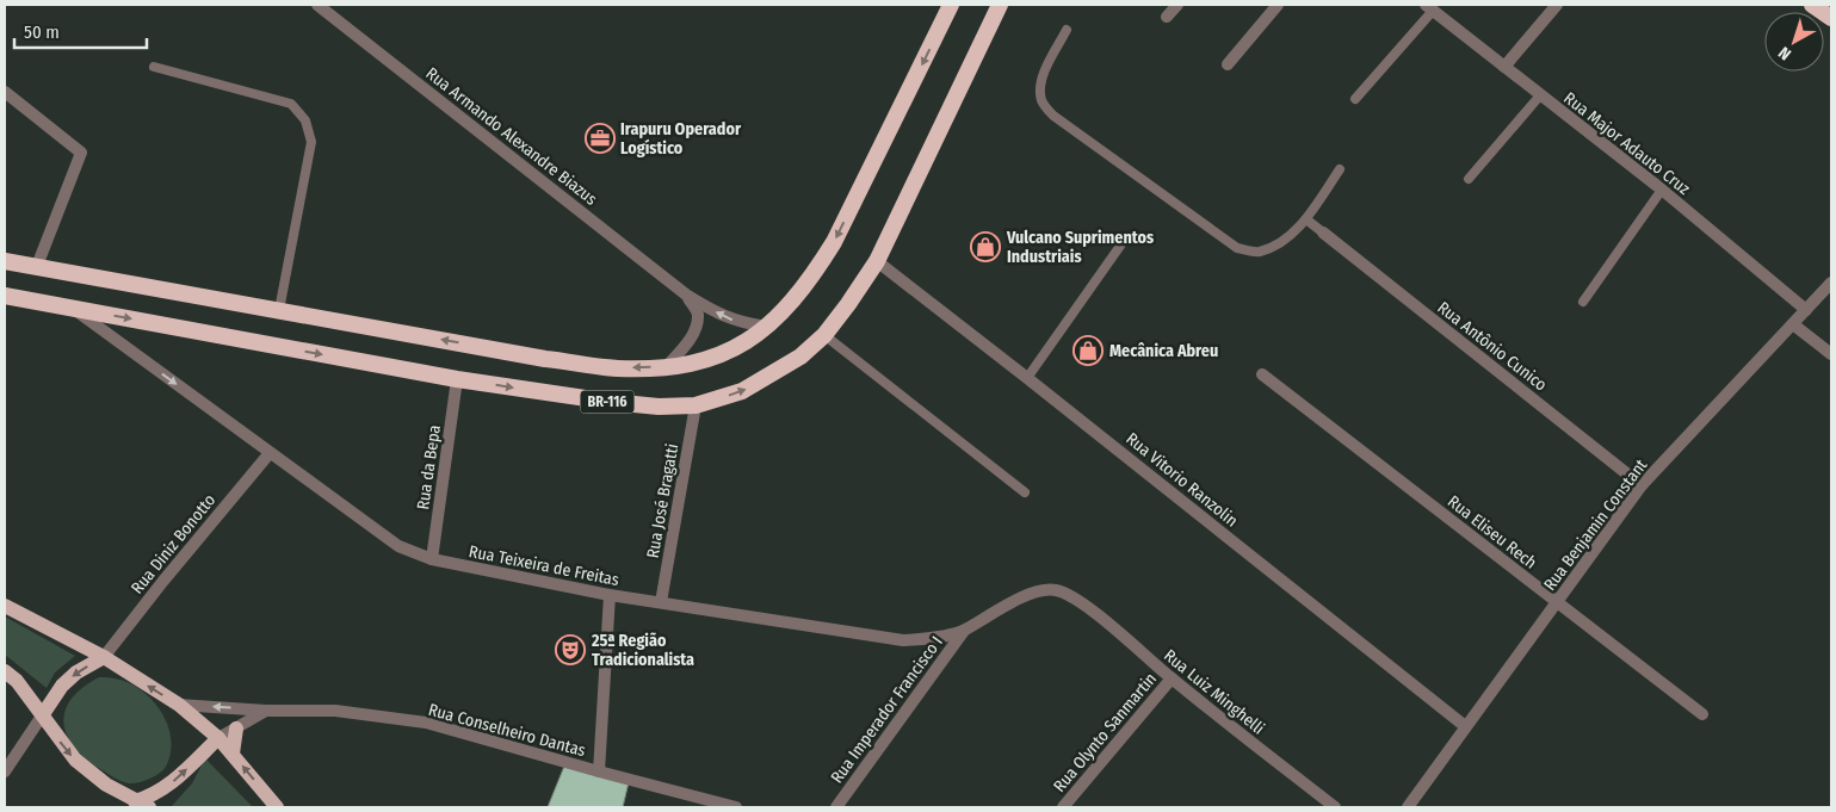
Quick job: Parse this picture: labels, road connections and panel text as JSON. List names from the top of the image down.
{
  "streets": {
    "highway": ["BR-116"],
    "street": [
      "Rua Armando Alexandre Biazus",
      "Rua Major Adauto Cruz",
      "Rua Antônio Cunico",
      "Rua da Bepa",
      "Rua Vitorio Ranzolin",
      "Rua José Bragatti",
      "Rua Benjamin Constant",
      "Rua Eliseu Rech",
      "Rua Diniz Bonotto",
      "Rua Teixeira de Freitas",
      "Rua Luiz Minghelli",
      "Rua Imperador Francisco I",
      "Rua Conselheiro Dantas",
      "Rua Olynto Sanmartin"
    ]
  },
  "crossings": [
    ["Rua Armando Alexandre Biazus", "BR-116"],
    ["Rua Major Adauto Cruz", "Rua Benjamin Constant"],
    ["Rua Antônio Cunico", "Rua Benjamin Constant"],
    ["BR-116", "Rua da Bepa"],
    ["BR-116", "Rua Vitorio Ranzolin"],
    ["BR-116", "Rua José Bragatti"],
    ["BR-116", "Rua Teixeira de Freitas"],
    ["Rua da Bepa", "Rua Teixeira de Freitas"],
    ["Rua Vitorio Ranzolin", "Rua Benjamin Constant"],
    ["Rua José Bragatti", "Rua Teixeira de Freitas"],
    ["Rua Benjamin Constant", "Rua Eliseu Rech"],
    ["Rua Diniz Bonotto", "Rua Teixeira de Freitas"],
    ["Rua Teixeira de Freitas", "Rua Luiz Minghelli"],
    ["Rua Teixeira de Freitas", "Rua Imperador Francisco I"],
    ["Rua Luiz Minghelli", "Rua Olynto Sanmartin"]
  ],
  "places": {
    "office": ["Irapuru Operador Logístico"],
    "shop": ["Vulcano Suprimentos Industriais", "Mecânica Abreu"],
    "theatre": ["25ª Região Tradicionalista"]
  },
  "scale_bar": "50 m",
  "north": "bottom left"
}
